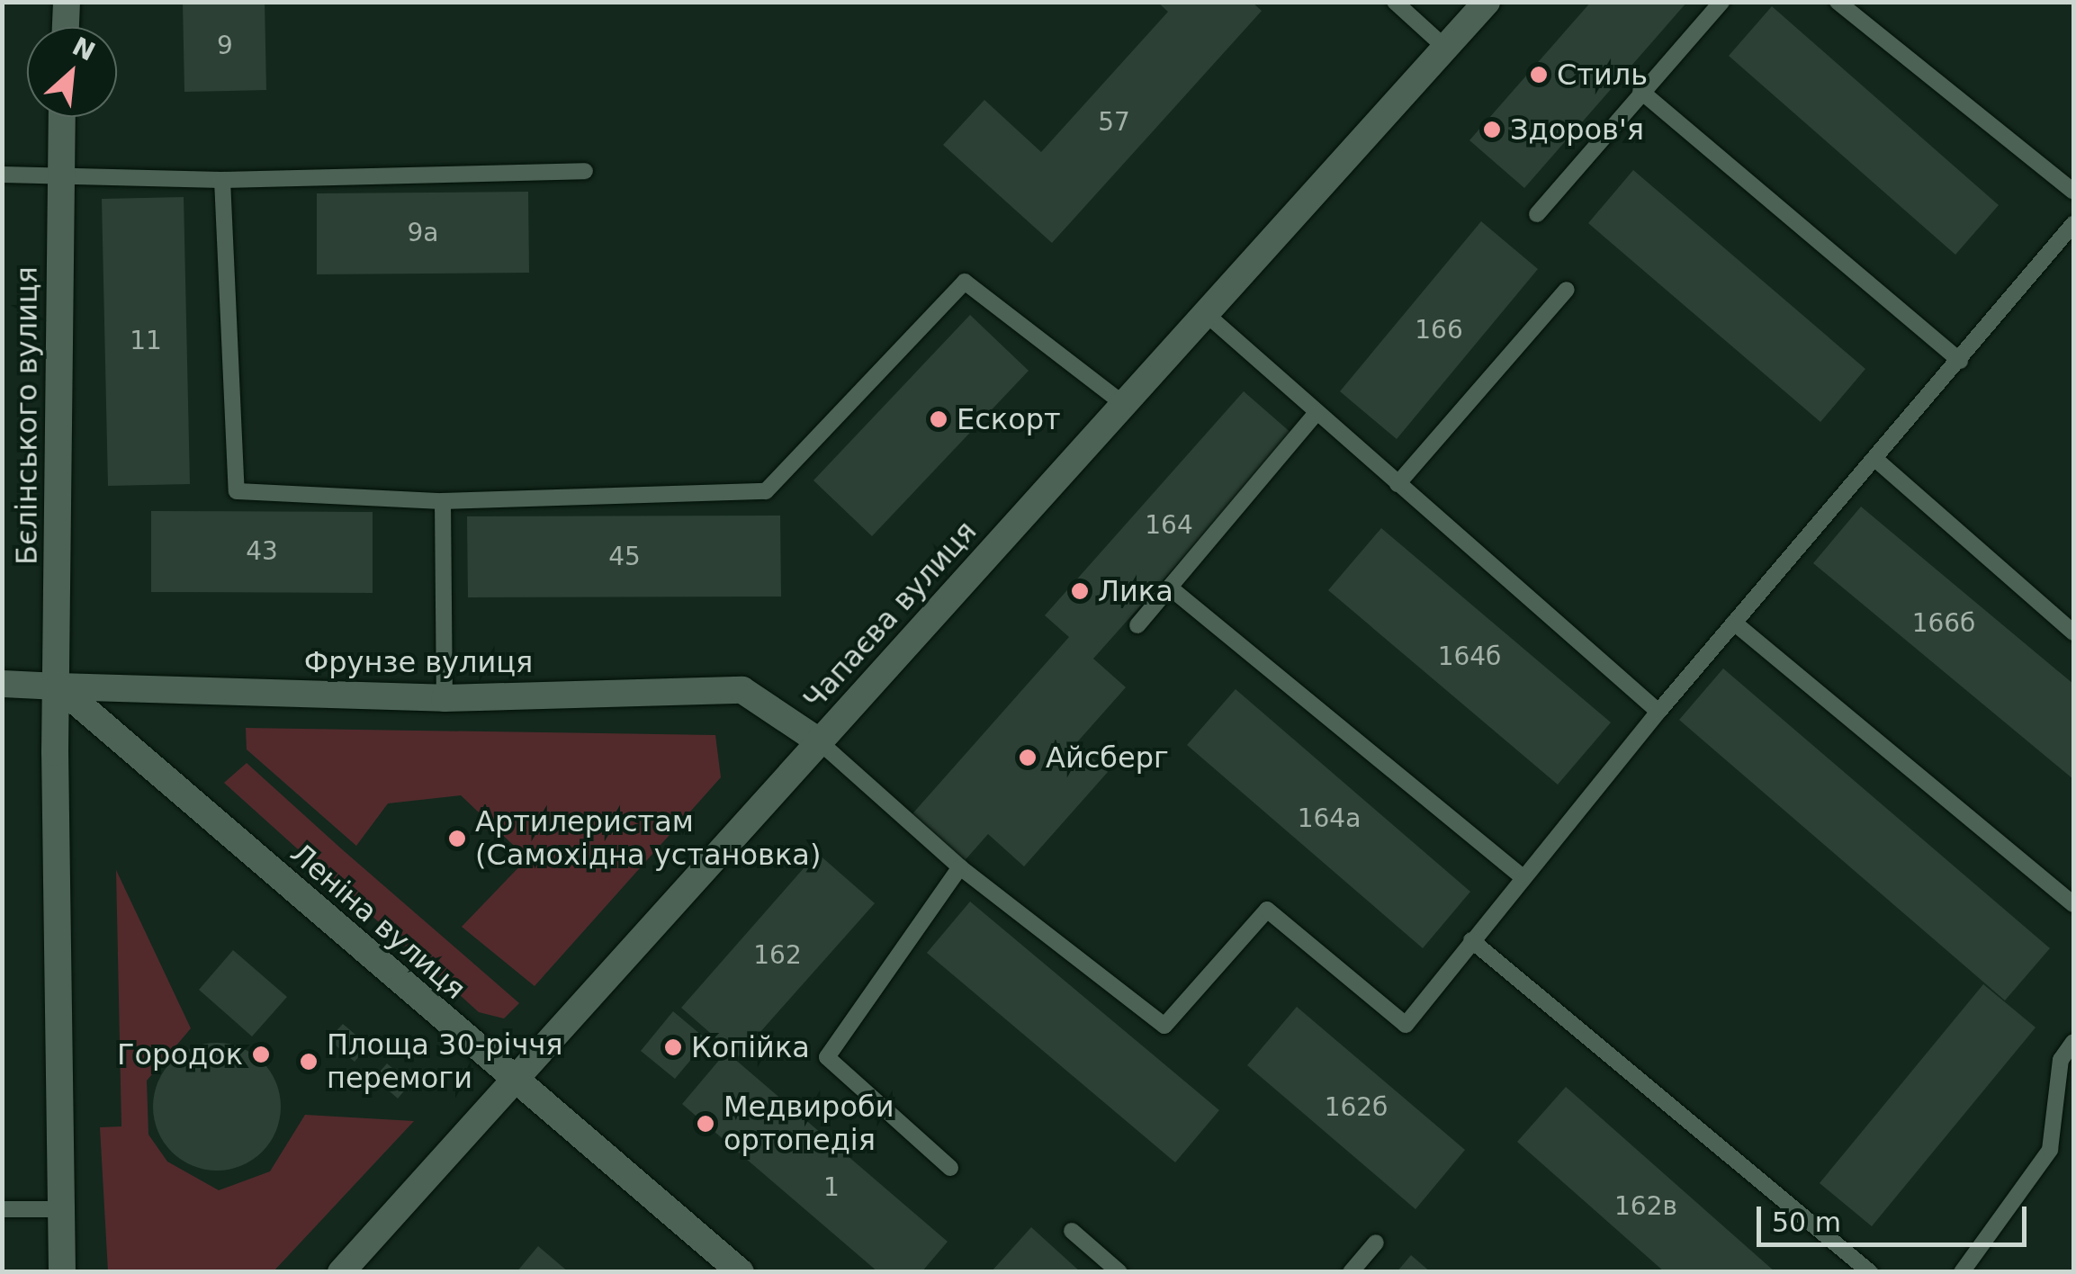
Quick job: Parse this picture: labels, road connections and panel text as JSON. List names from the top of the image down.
{
  "streets": {
    "street": [
      "Бєлінського вулиця",
      "Чапаєва вулиця",
      "Фрунзе вулиця",
      "Леніна вулиця"
    ]
  },
  "crossings": [
    ["Бєлінського вулиця", "Фрунзе вулиця"],
    ["Бєлінського вулиця", "Леніна вулиця"],
    ["Чапаєва вулиця", "Фрунзе вулиця"],
    ["Чапаєва вулиця", "Леніна вулиця"],
    ["Фрунзе вулиця", "Леніна вулиця"]
  ],
  "places": [
    "Стиль",
    "Здоров'я",
    "Ескорт",
    "Лика",
    "Айсберг",
    "Артилеристам (Самохідна установка)",
    "Копійка",
    "Городок",
    "Площа 30-річчя перемоги",
    "Медвироби ортопедія"
  ],
  "house_numbers": [
    "9",
    "57",
    "9а",
    "166",
    "11",
    "164",
    "43",
    "45",
    "166б",
    "164б",
    "164а",
    "162",
    "162б",
    "1",
    "162в"
  ],
  "scale_bar": "50 m",
  "north": "top right"
}
